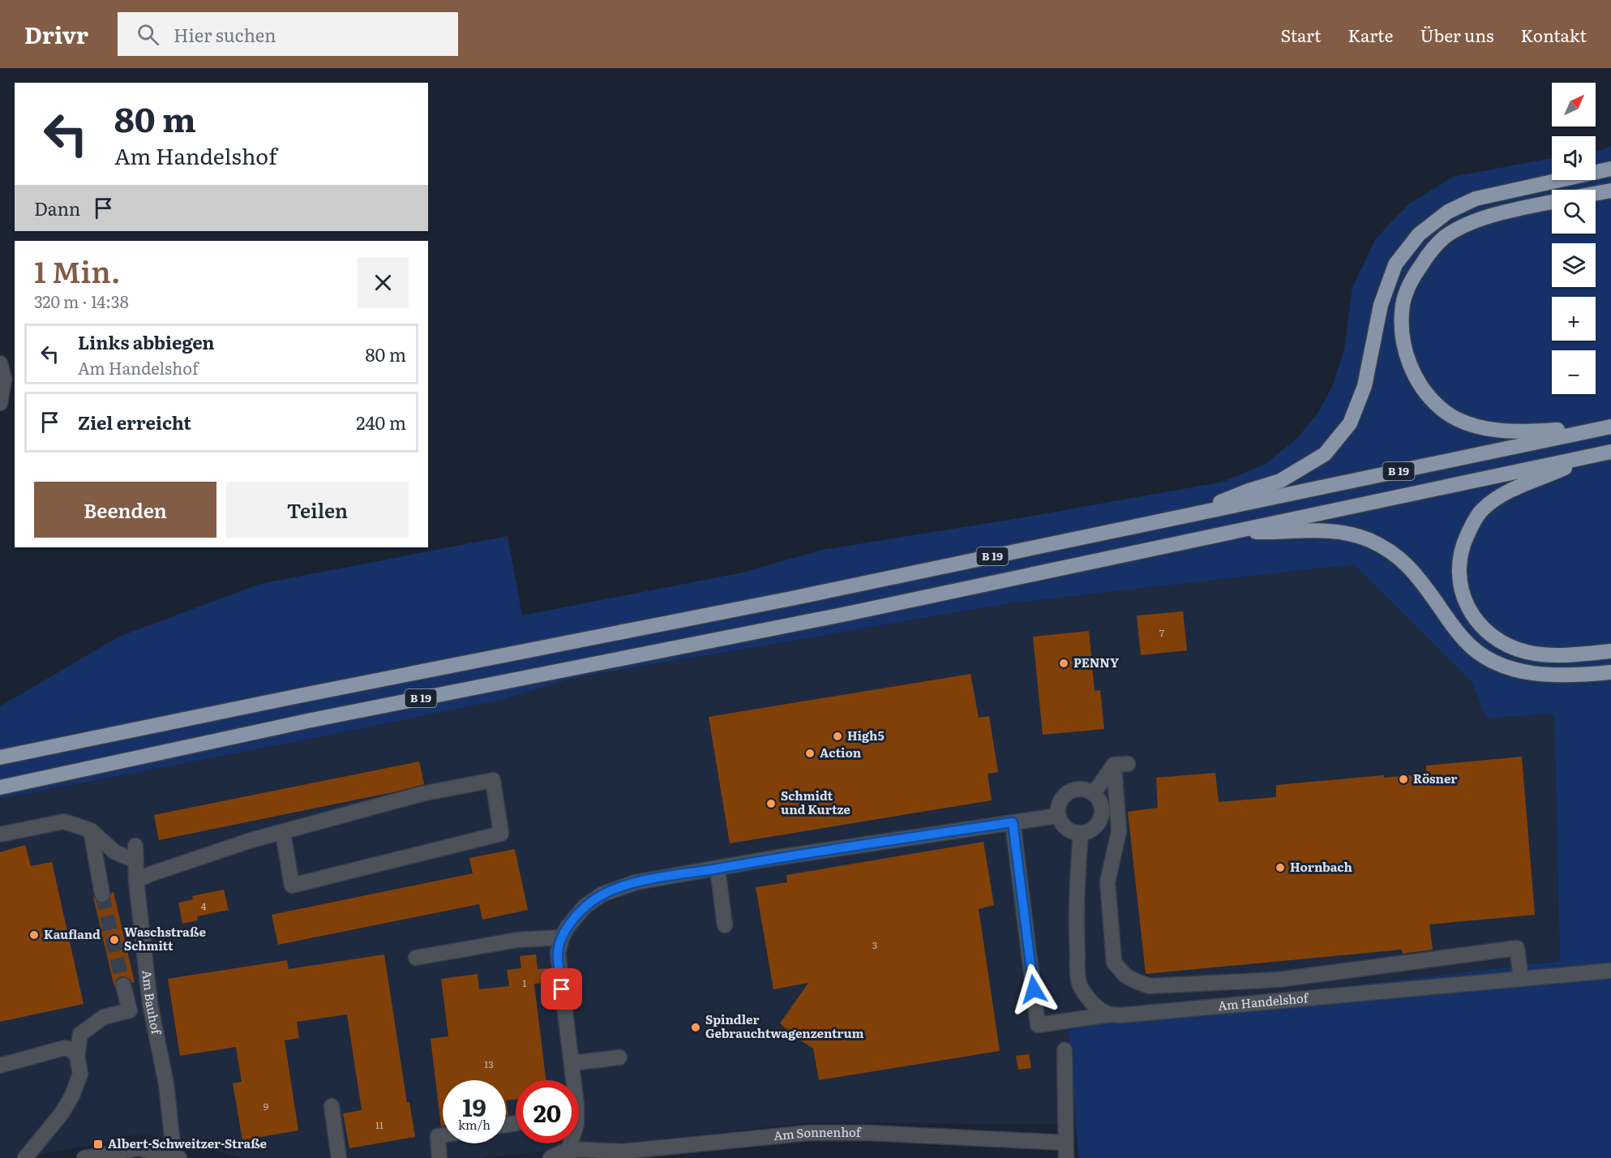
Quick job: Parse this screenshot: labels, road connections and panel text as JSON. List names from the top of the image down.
{
  "streets": {
    "highway": ["B 19"],
    "street": ["Am Bauhof", "Am Handelshof", "Am Sonnenhof"]
  },
  "places": {
    "other": [
      "PENNY",
      "High5",
      "Action",
      "Rösner",
      "Schmidt und Kurtze",
      "Hornbach",
      "Kaufland",
      "Waschstraße Schmitt",
      "Spindler Gebrauchtwagenzentrum"
    ],
    "transit": ["Albert-Schweitzer-Straße"]
  },
  "house_numbers": [
    "7",
    "4",
    "3",
    "1",
    "13",
    "9",
    "11"
  ],
  "north": "top right",
  "page": {
    "header": "Drivr",
    "search": "Hier suchen",
    "nav": [
      "Start",
      "Karte",
      "Über uns",
      "Kontakt"
    ],
    "map_buttons": ["+", "−"],
    "turn": ["80 m", "Am Handelshof"],
    "then": "Dann",
    "heading": ["1 Min.", "320 m · 14:38"],
    "list": [
      {
        "name": "Links abbiegen",
        "note": "Am Handelshof",
        "value": "80 m"
      },
      {
        "name": "Ziel erreicht",
        "value": "240 m"
      }
    ],
    "buttons": ["Beenden", "Teilen"],
    "speed": "19 km/h",
    "limit": "20"
  }
}
